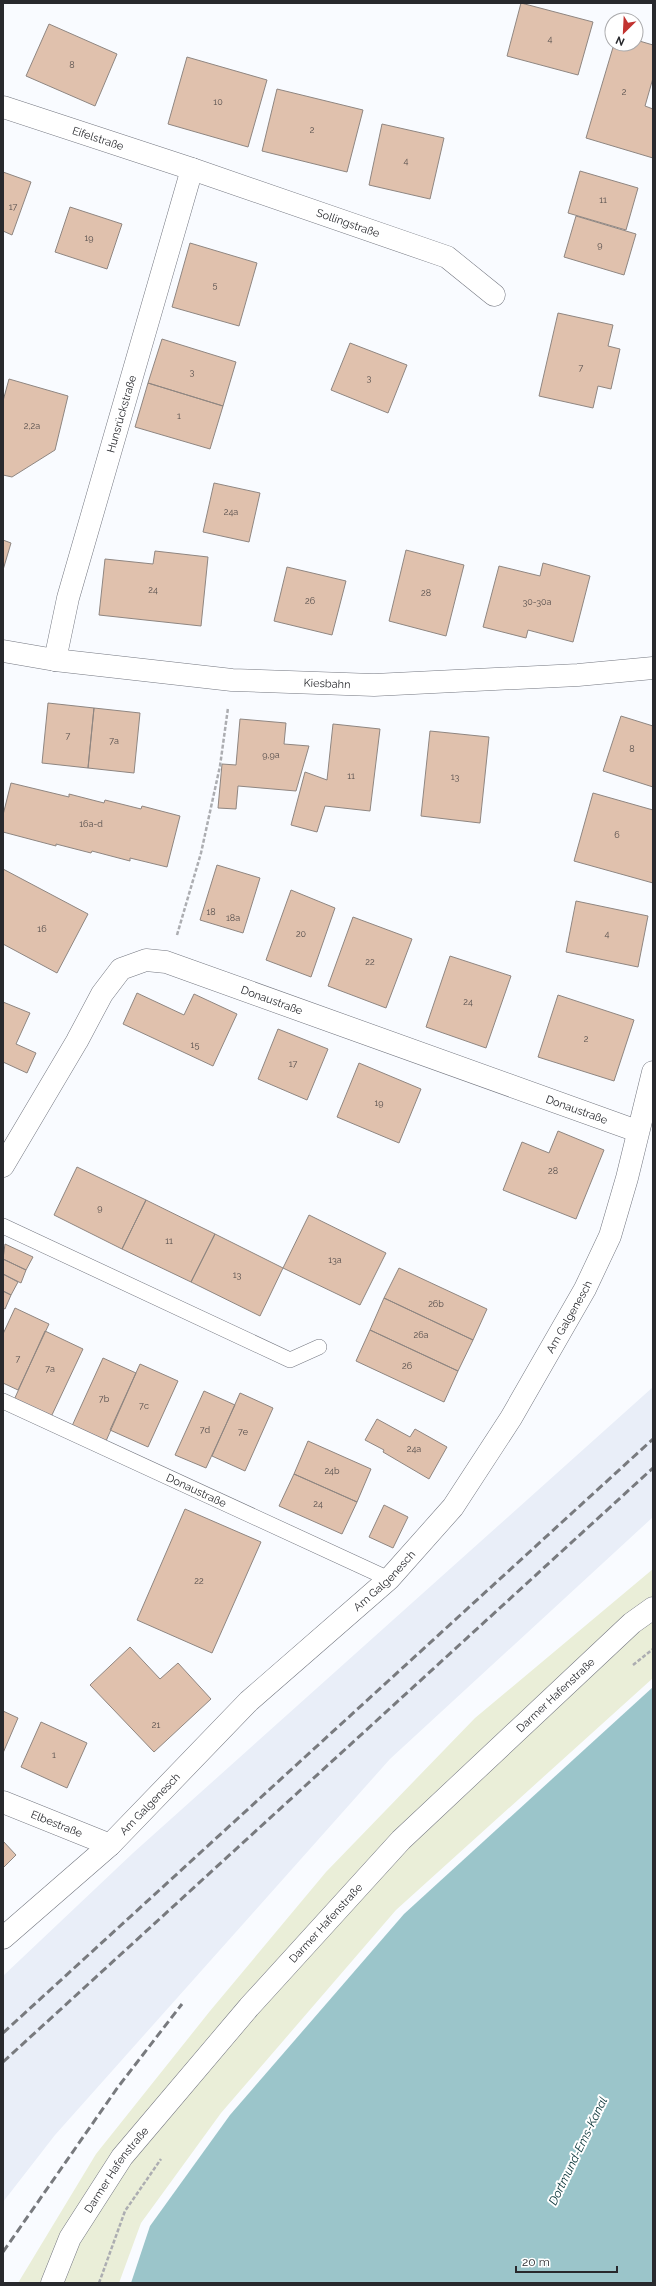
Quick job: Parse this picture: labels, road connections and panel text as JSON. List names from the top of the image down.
{
  "streets": {
    "street": [
      "Eifelstraße",
      "Sollingstraße",
      "Hunsrückstraße",
      "Kiesbahn",
      "Donaustraße",
      "Am Galgenesch",
      "Darmer Hafenstraße",
      "Elbestraße"
    ]
  },
  "crossings": [
    ["Eifelstraße", "Sollingstraße"],
    ["Eifelstraße", "Hunsrückstraße"],
    ["Sollingstraße", "Hunsrückstraße"],
    ["Hunsrückstraße", "Kiesbahn"],
    ["Donaustraße", "Am Galgenesch"],
    ["Am Galgenesch", "Elbestraße"]
  ],
  "water": ["Dortmund-Ems-Kanal"],
  "house_numbers": [
    "4",
    "8",
    "2",
    "10",
    "2",
    "4",
    "11",
    "17",
    "19",
    "9",
    "5",
    "7",
    "3",
    "3",
    "1",
    "2,2a",
    "24a",
    "24",
    "28",
    "26",
    "30-30a",
    "7",
    "7a",
    "8",
    "9,9a",
    "11",
    "13",
    "16a-d",
    "6",
    "18",
    "18a",
    "16",
    "20",
    "4",
    "22",
    "24",
    "2",
    "15",
    "17",
    "19",
    "28",
    "9",
    "11",
    "13a",
    "13",
    "26b",
    "26a",
    "7",
    "26",
    "7a",
    "7b",
    "7c",
    "7d",
    "7e",
    "24a",
    "24b",
    "24",
    "22",
    "21",
    "1"
  ],
  "scale_bar": "20 m",
  "north": "bottom left"
}
